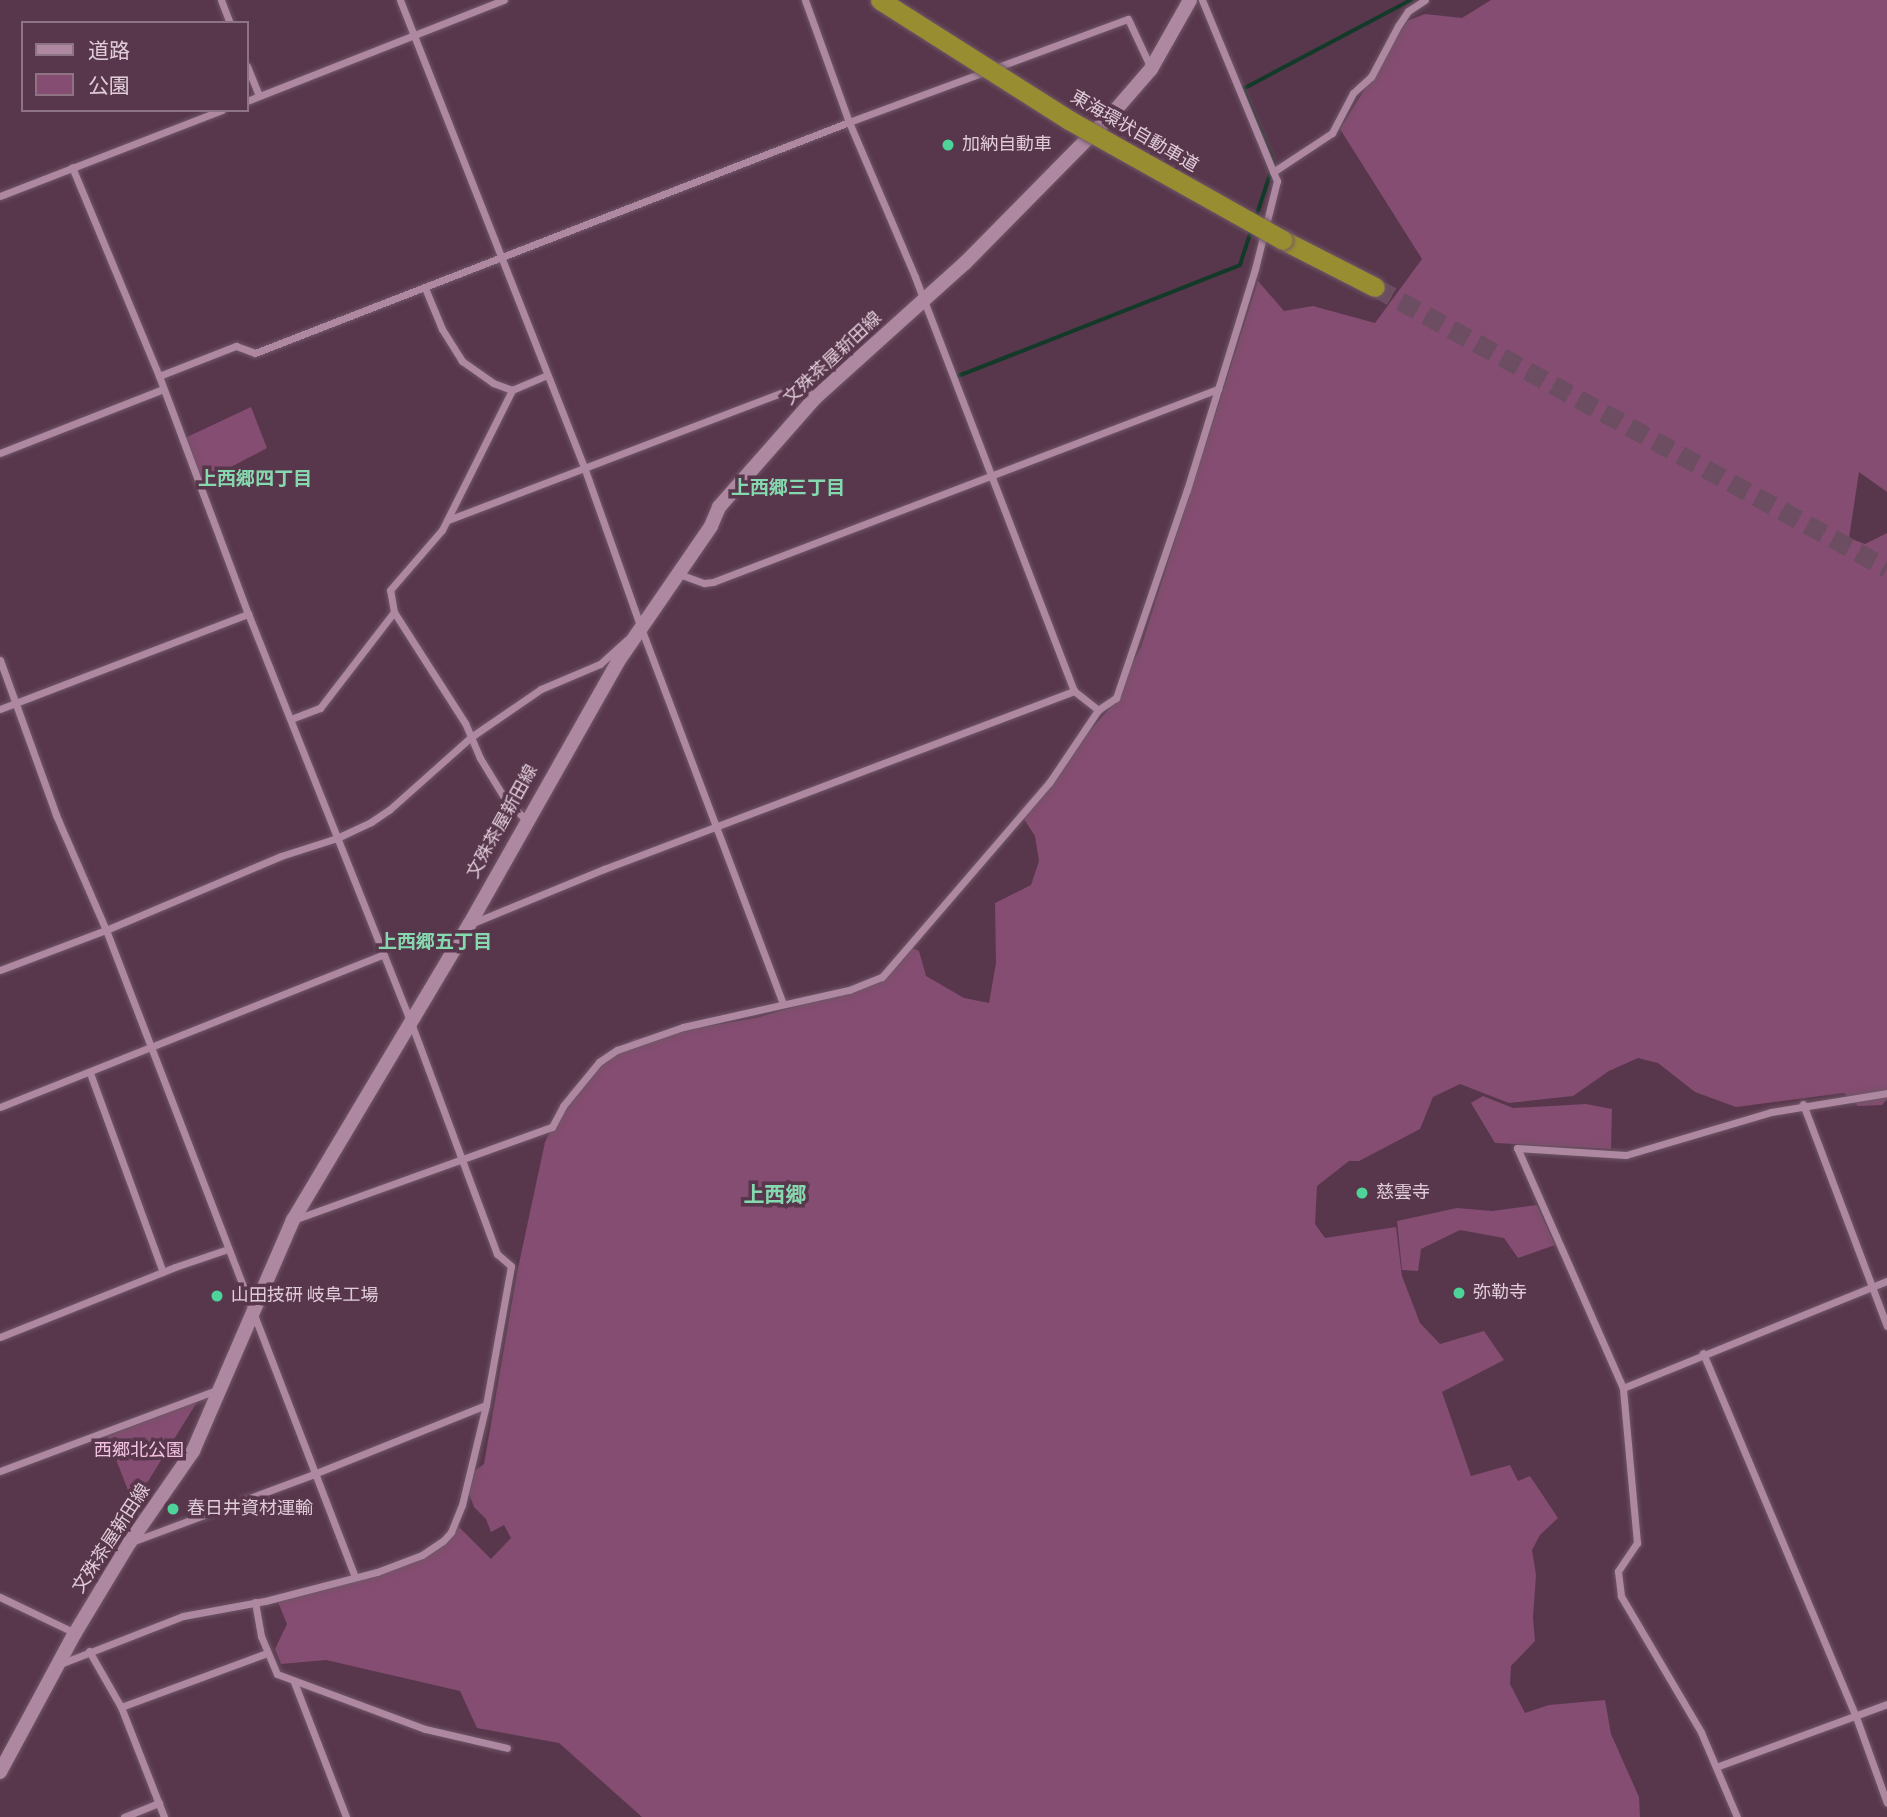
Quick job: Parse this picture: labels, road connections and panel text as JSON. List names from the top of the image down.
{
  "streets": {
    "highway": ["東海環状自動車道"],
    "main road": ["文殊茶屋新田線"]
  },
  "districts": [
    "上西郷四丁目",
    "上西郷三丁目",
    "上西郷五丁目",
    "上西郷"
  ],
  "parks": ["西郷北公園"],
  "places": [
    "加納自動車",
    "慈雲寺",
    "弥勒寺",
    "山田技研 岐阜工場",
    "春日井資材運輸"
  ],
  "legend": ["道路", "公園"]
}
